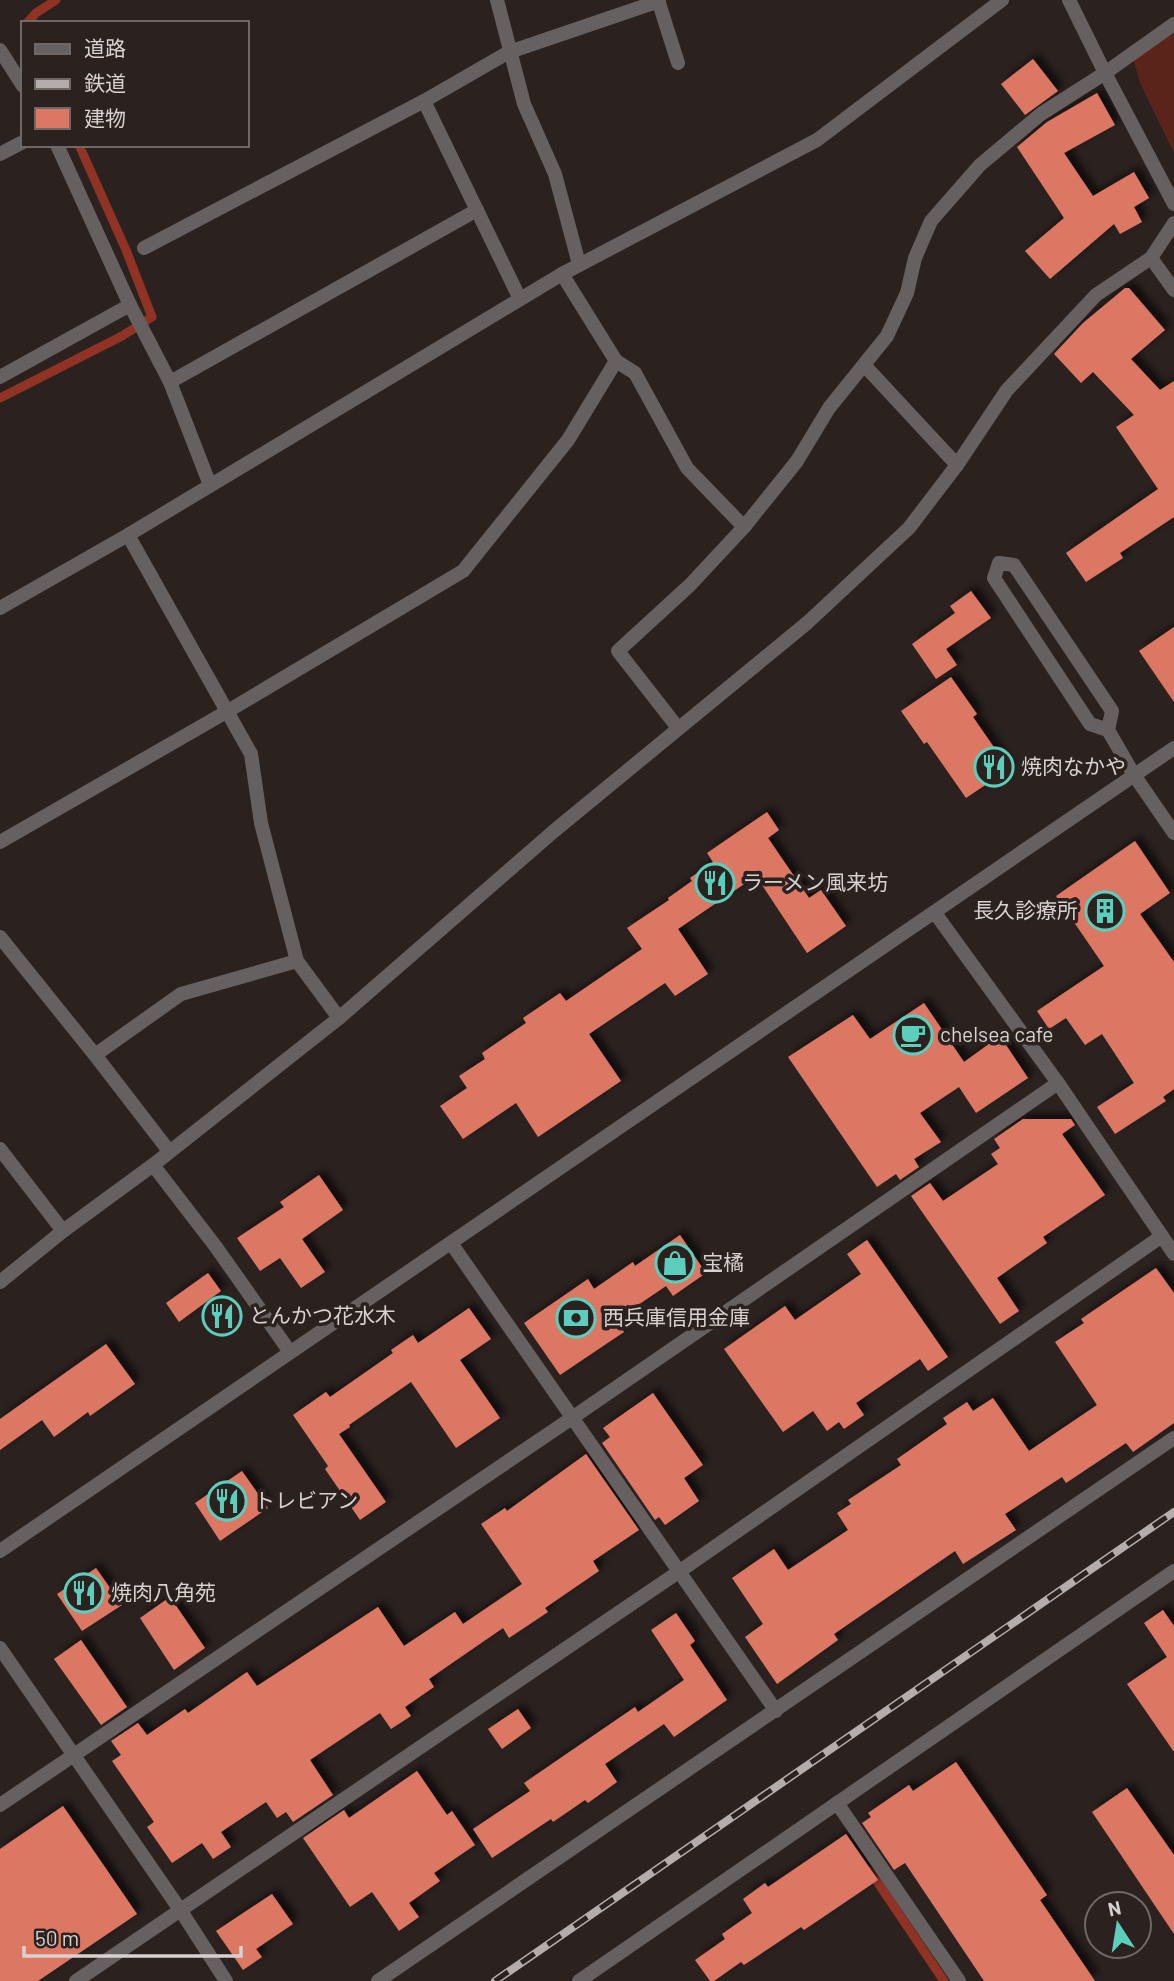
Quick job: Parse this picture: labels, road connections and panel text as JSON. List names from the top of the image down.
{
  "places": {
    "restaurant": [
      "焼肉なかや",
      "ラーメン風来坊",
      "とんかつ花水木",
      "トレビアン",
      "焼肉八角苑"
    ],
    "building": ["長久診療所"],
    "cafe": ["chelsea cafe"],
    "shop": ["宝橘"],
    "bank": ["西兵庫信用金庫"]
  },
  "legend": ["道路", "鉄道", "建物"],
  "scale_bar": "50 m",
  "north": "top"
}
